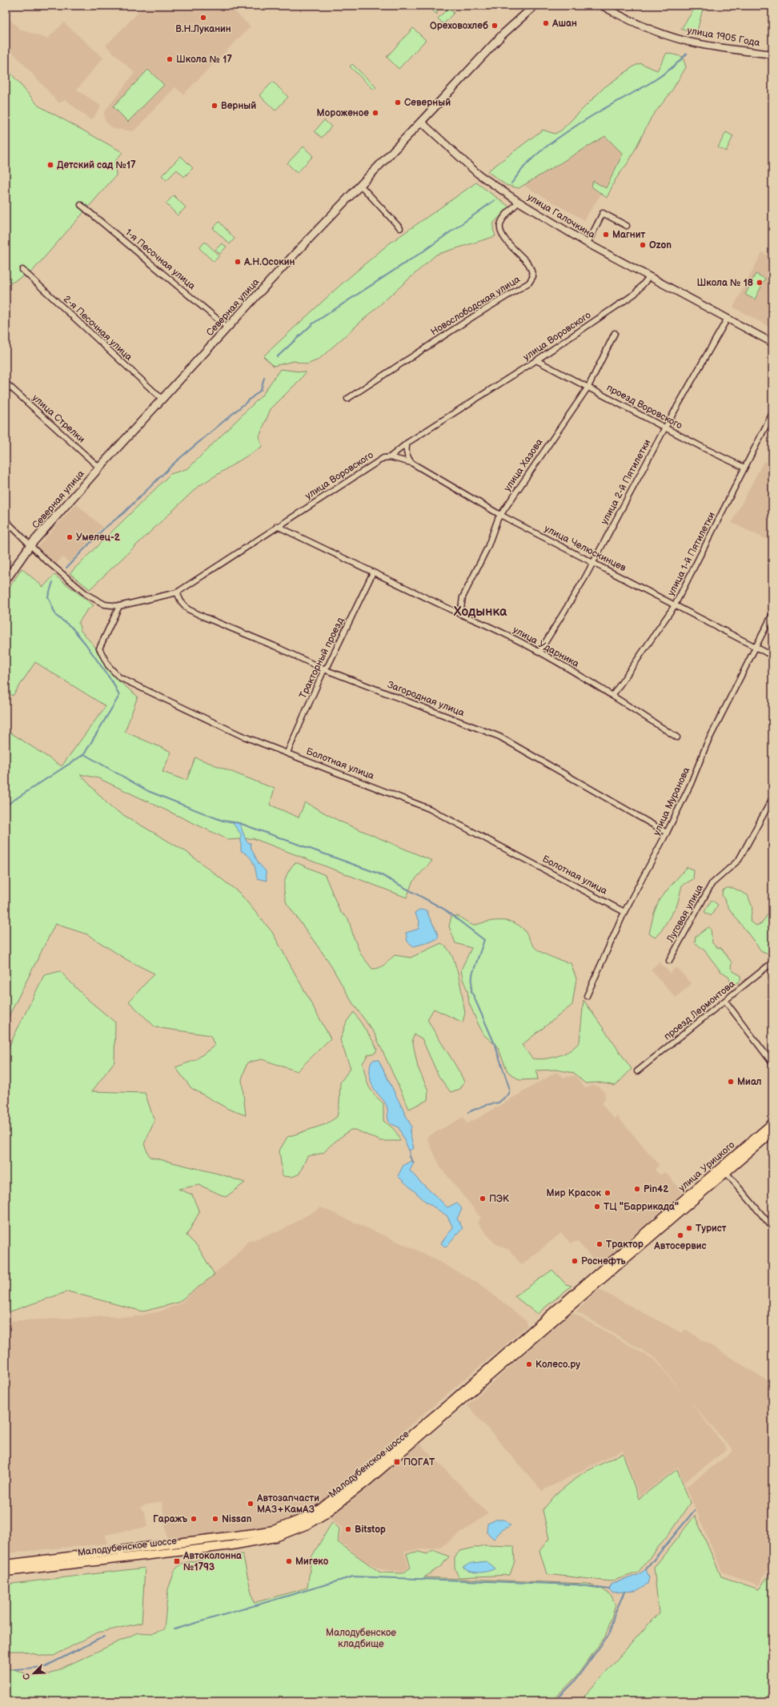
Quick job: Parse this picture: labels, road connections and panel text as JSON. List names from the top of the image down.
{
  "streets": {
    "highway": ["улица Урицкого", "Малодубенское шоссе"],
    "main road": ["Северная улица"],
    "street": [
      "улица 1905 Года",
      "улица Галочкина",
      "1-я Песочная улица",
      "Новослободская улица",
      "2-я Песочная улица",
      "улица Воровского",
      "проезд Воровского",
      "улица Стрелки",
      "улица Хазова",
      "улица 2-й Пятилетки",
      "улица Челюскинцев",
      "улица 1-й Пятилетки",
      "улица Ударника",
      "Тракторный проезд",
      "Загородная улица",
      "Болотная улица",
      "улица Муранова",
      "Луговая улица",
      "проезд Лермонтова"
    ]
  },
  "crossings": [
    ["улица Галочкина", "Новослободская улица"],
    ["улица Галочкина", "Северная улица"],
    ["улица Галочкина", "улица Воровского"],
    ["улица Галочкина", "улица 2-й Пятилетки"],
    ["1-я Песочная улица", "Северная улица"],
    ["Северная улица", "2-я Песочная улица"],
    ["Северная улица", "улица Воровского"],
    ["Северная улица", "улица Стрелки"],
    ["улица Воровского", "проезд Воровского"],
    ["улица Воровского", "улица Челюскинцев"],
    ["улица Воровского", "улица Ударника"],
    ["улица Воровского", "Загородная улица"],
    ["улица Воровского", "Болотная улица"],
    ["проезд Воровского", "улица Хазова"],
    ["проезд Воровского", "улица 2-й Пятилетки"],
    ["проезд Воровского", "улица 1-й Пятилетки"],
    ["улица Хазова", "улица Челюскинцев"],
    ["улица Хазова", "улица Ударника"],
    ["улица 2-й Пятилетки", "улица Челюскинцев"],
    ["улица 2-й Пятилетки", "улица Ударника"],
    ["улица Челюскинцев", "улица 1-й Пятилетки"],
    ["улица Челюскинцев", "улица Муранова"],
    ["улица 1-й Пятилетки", "улица Ударника"],
    ["улица Ударника", "Тракторный проезд"],
    ["Тракторный проезд", "Загородная улица"],
    ["Тракторный проезд", "Болотная улица"],
    ["Загородная улица", "улица Муранова"],
    ["Болотная улица", "улица Муранова"],
    ["улица Урицкого", "Малодубенское шоссе"]
  ],
  "districts": ["Ходынка"],
  "parks": ["Малодубенское кладбище"],
  "places": {
    "other": [
      "В.Н.Луканин",
      "Ашан",
      "Ореховохлеб",
      "Школа № 17",
      "Северный",
      "Верный",
      "Мороженое",
      "Детский сад №17",
      "Магнит",
      "Ozon",
      "А.Н.Осокин",
      "Школа № 18",
      "Умелец-2",
      "Миал",
      "Pin42",
      "Мир Красок",
      "ПЭК",
      "ТЦ \"Баррикада\"",
      "Турист",
      "Автосервис",
      "Трактор",
      "Роснефть",
      "Колесо.ру",
      "Автозапчасти МАЗ+КамАЗ",
      "Гаражъ",
      "Nissan",
      "Bitstop",
      "Мигеко"
    ],
    "transit": ["ПОГАТ", "Автоколонна №1793"]
  },
  "north": "bottom left"
}
